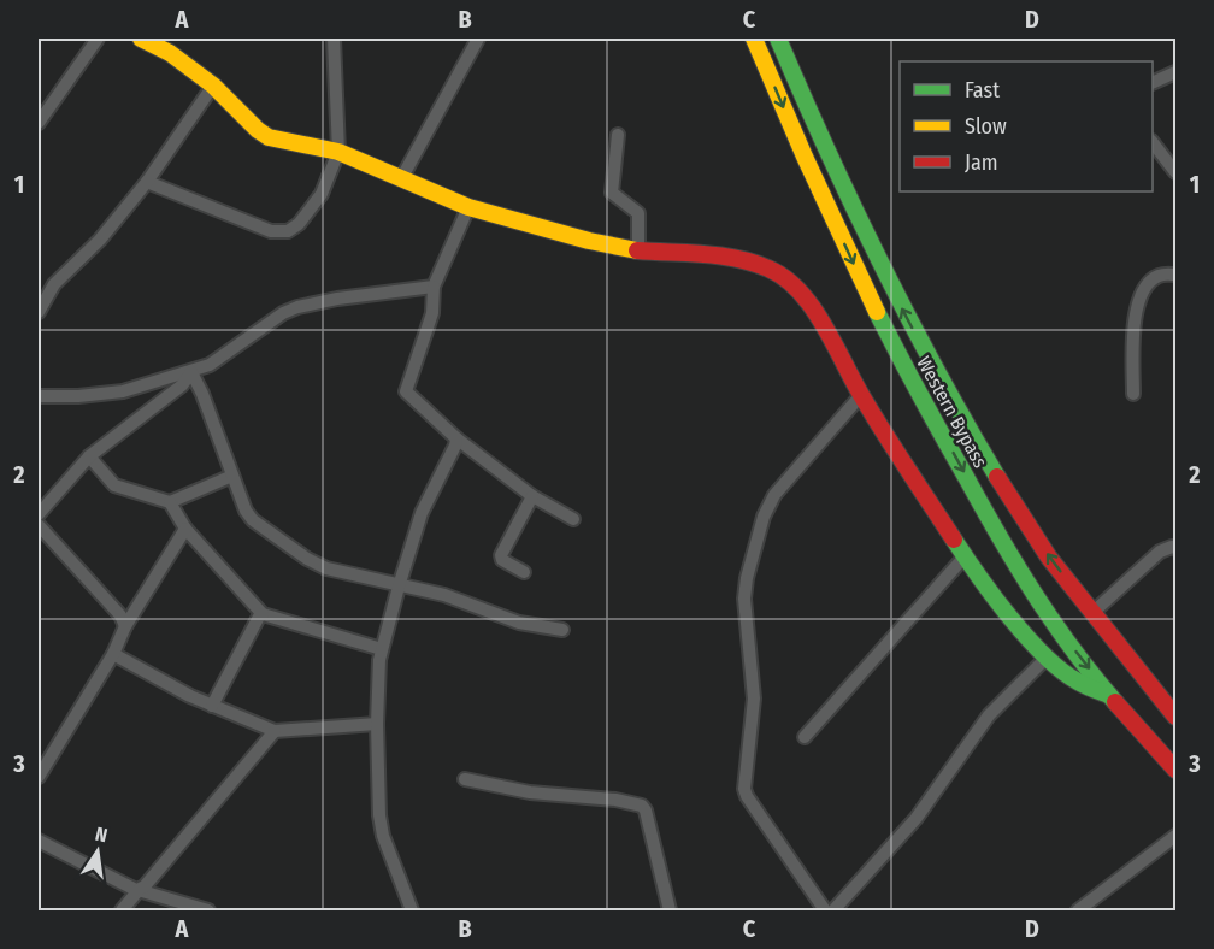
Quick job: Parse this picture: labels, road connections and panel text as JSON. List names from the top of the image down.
{
  "streets": {
    "main road": ["Western Bypass"]
  },
  "legend": ["Fast", "Slow", "Jam"],
  "north": "top",
  "grid": {
    "columns": [
      "A",
      "B",
      "C",
      "D"
    ],
    "rows": ["1", "2", "3"]
  }
}
